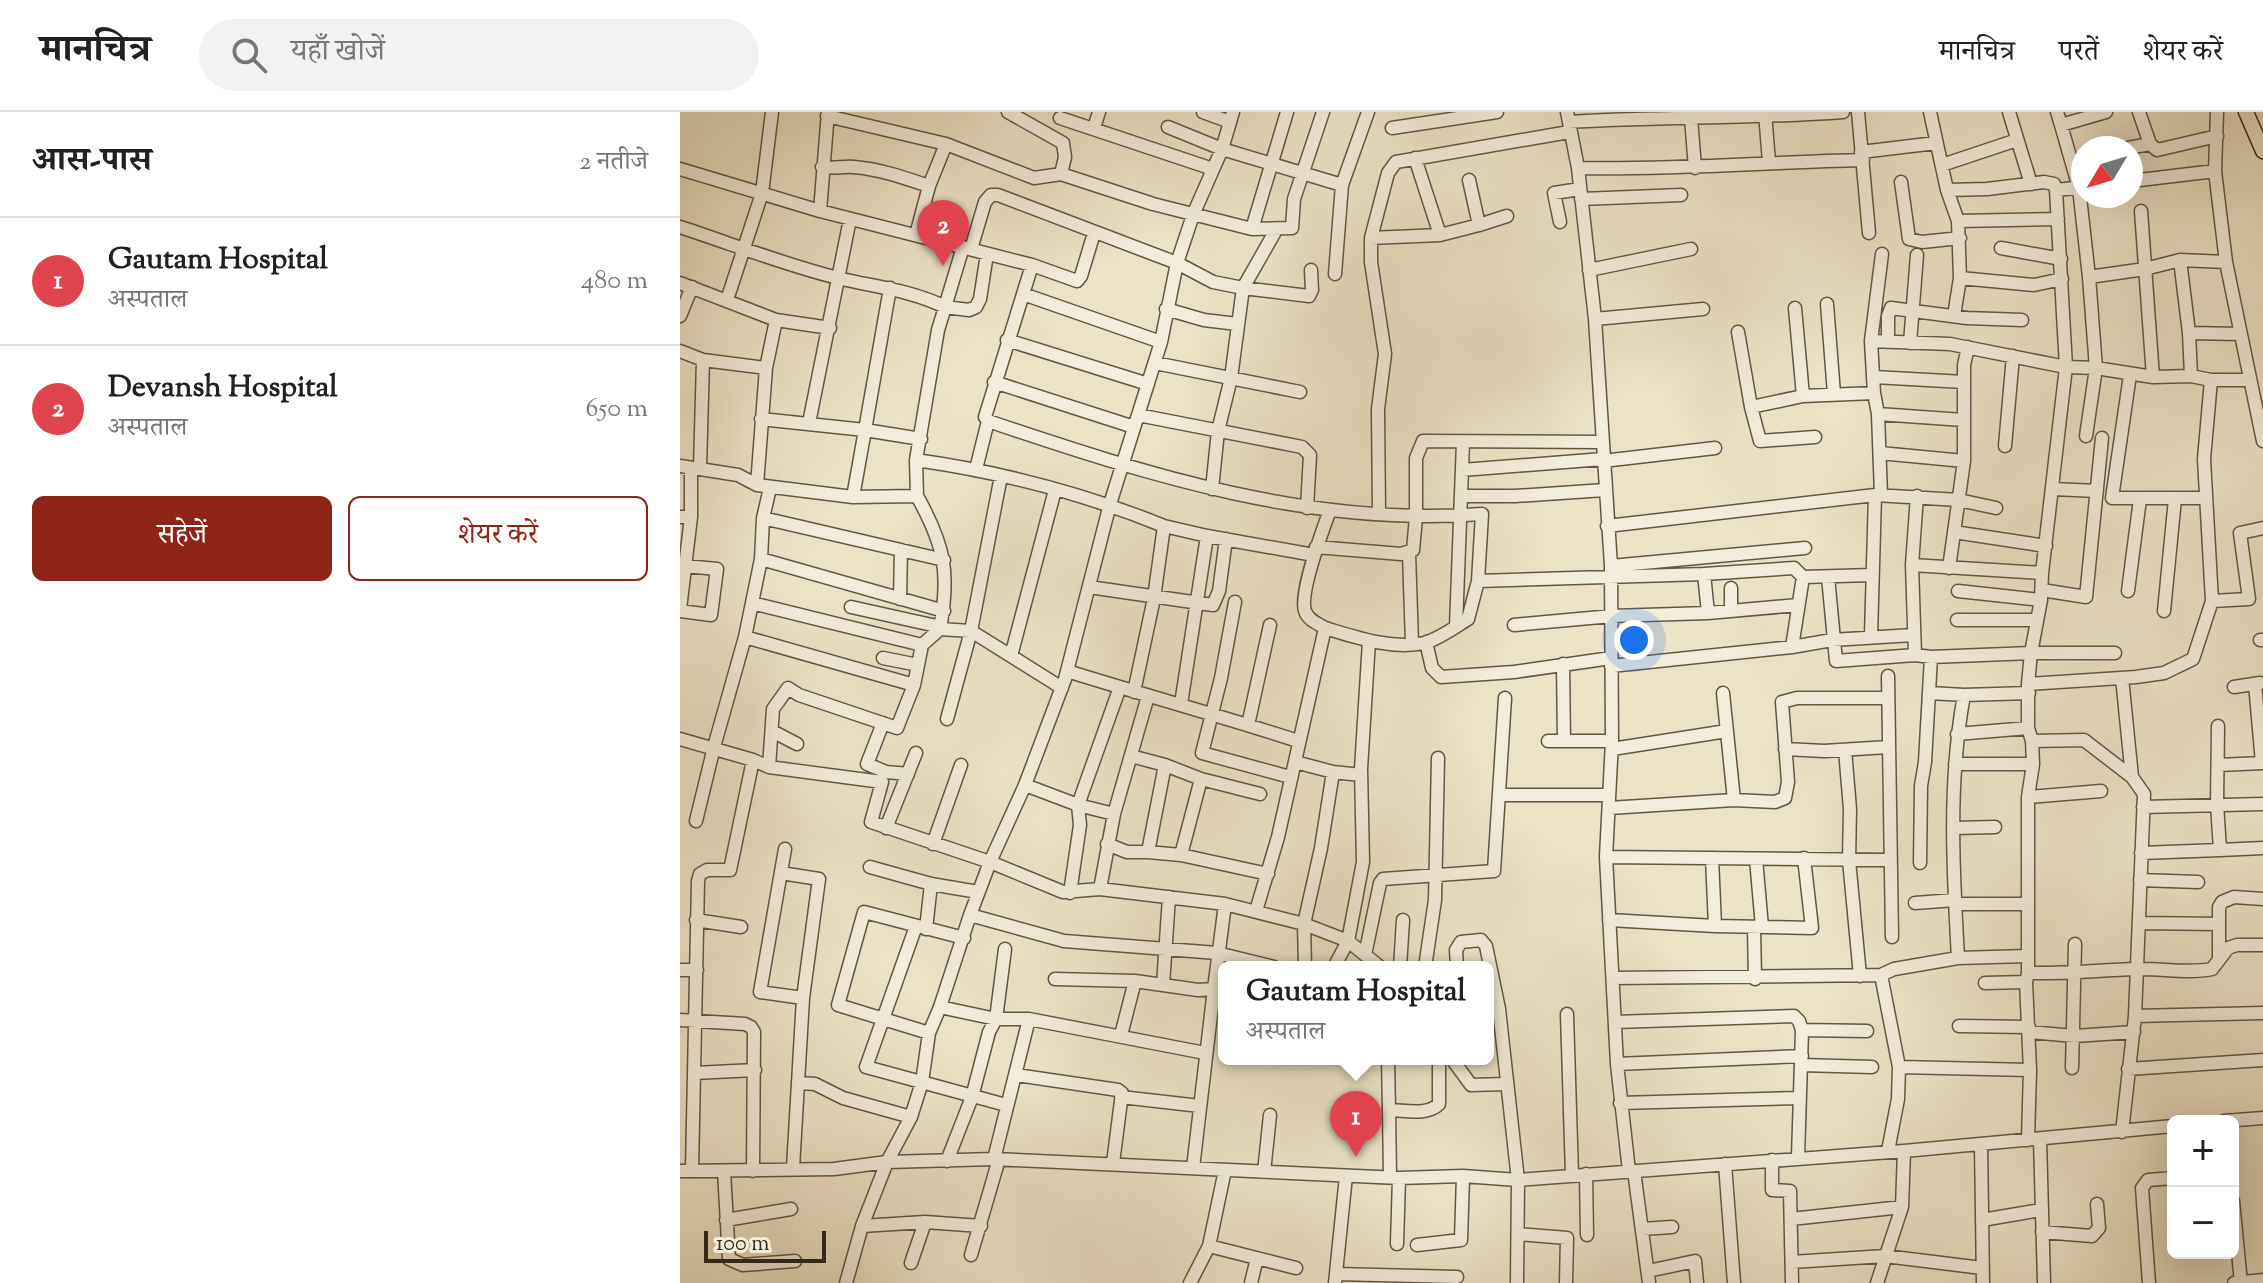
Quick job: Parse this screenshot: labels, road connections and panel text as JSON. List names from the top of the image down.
{
  "scale_bar": "100 m",
  "north": "bottom left",
  "page": {
    "header": "मानचित्र",
    "search": "यहाँ खोजें",
    "nav": ["मानचित्र", "परतें", "शेयर करें"],
    "heading": ["आस-पास", "2 नतीजे"],
    "pins": ["2", "1"],
    "list": [
      {
        "mark": "1",
        "name": "Gautam Hospital",
        "note": "अस्पताल",
        "value": "480 m"
      },
      {
        "mark": "2",
        "name": "Devansh Hospital",
        "note": "अस्पताल",
        "value": "650 m"
      }
    ],
    "buttons": ["सहेजें", "शेयर करें"],
    "popup": ["Gautam Hospital", "अस्पताल"],
    "map_buttons": ["+", "−"],
    "scale": "100 m"
  }
}
